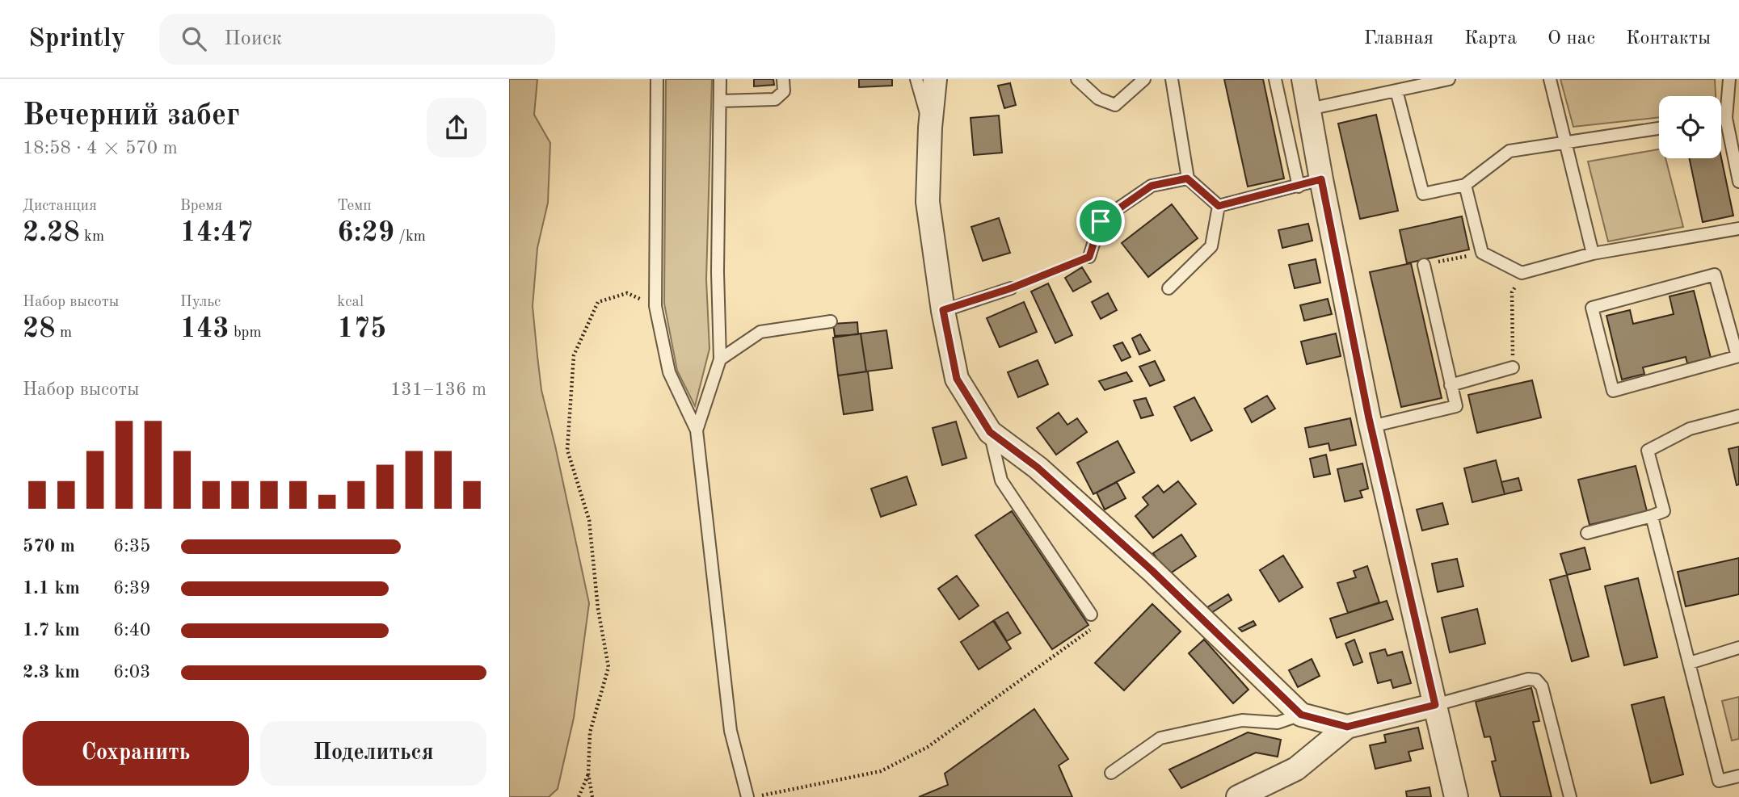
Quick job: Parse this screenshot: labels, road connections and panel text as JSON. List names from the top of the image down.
{
  "page": {
    "header": "Sprintly",
    "search": "Поиск",
    "nav": [
      "Главная",
      "Карта",
      "О нас",
      "Контакты"
    ],
    "heading": ["Вечерний забег", "18:58 · 4 × 570 m"],
    "stats": [
      ["Дистанция", "2.28 km"],
      ["Время", "14:47"],
      ["Темп", "6:29 /km"],
      ["Набор высоты", "28 m"],
      ["Пульс", "143 bpm"],
      ["kcal", "175"]
    ],
    "chart": ["Набор высоты", "131–136 m"],
    "list": [
      {
        "name": "570 m",
        "note": "6:35"
      },
      {
        "name": "1.1 km",
        "note": "6:39"
      },
      {
        "name": "1.7 km",
        "note": "6:40"
      },
      {
        "name": "2.3 km",
        "note": "6:03"
      }
    ],
    "buttons": ["Сохранить", "Поделиться"]
  }
}
